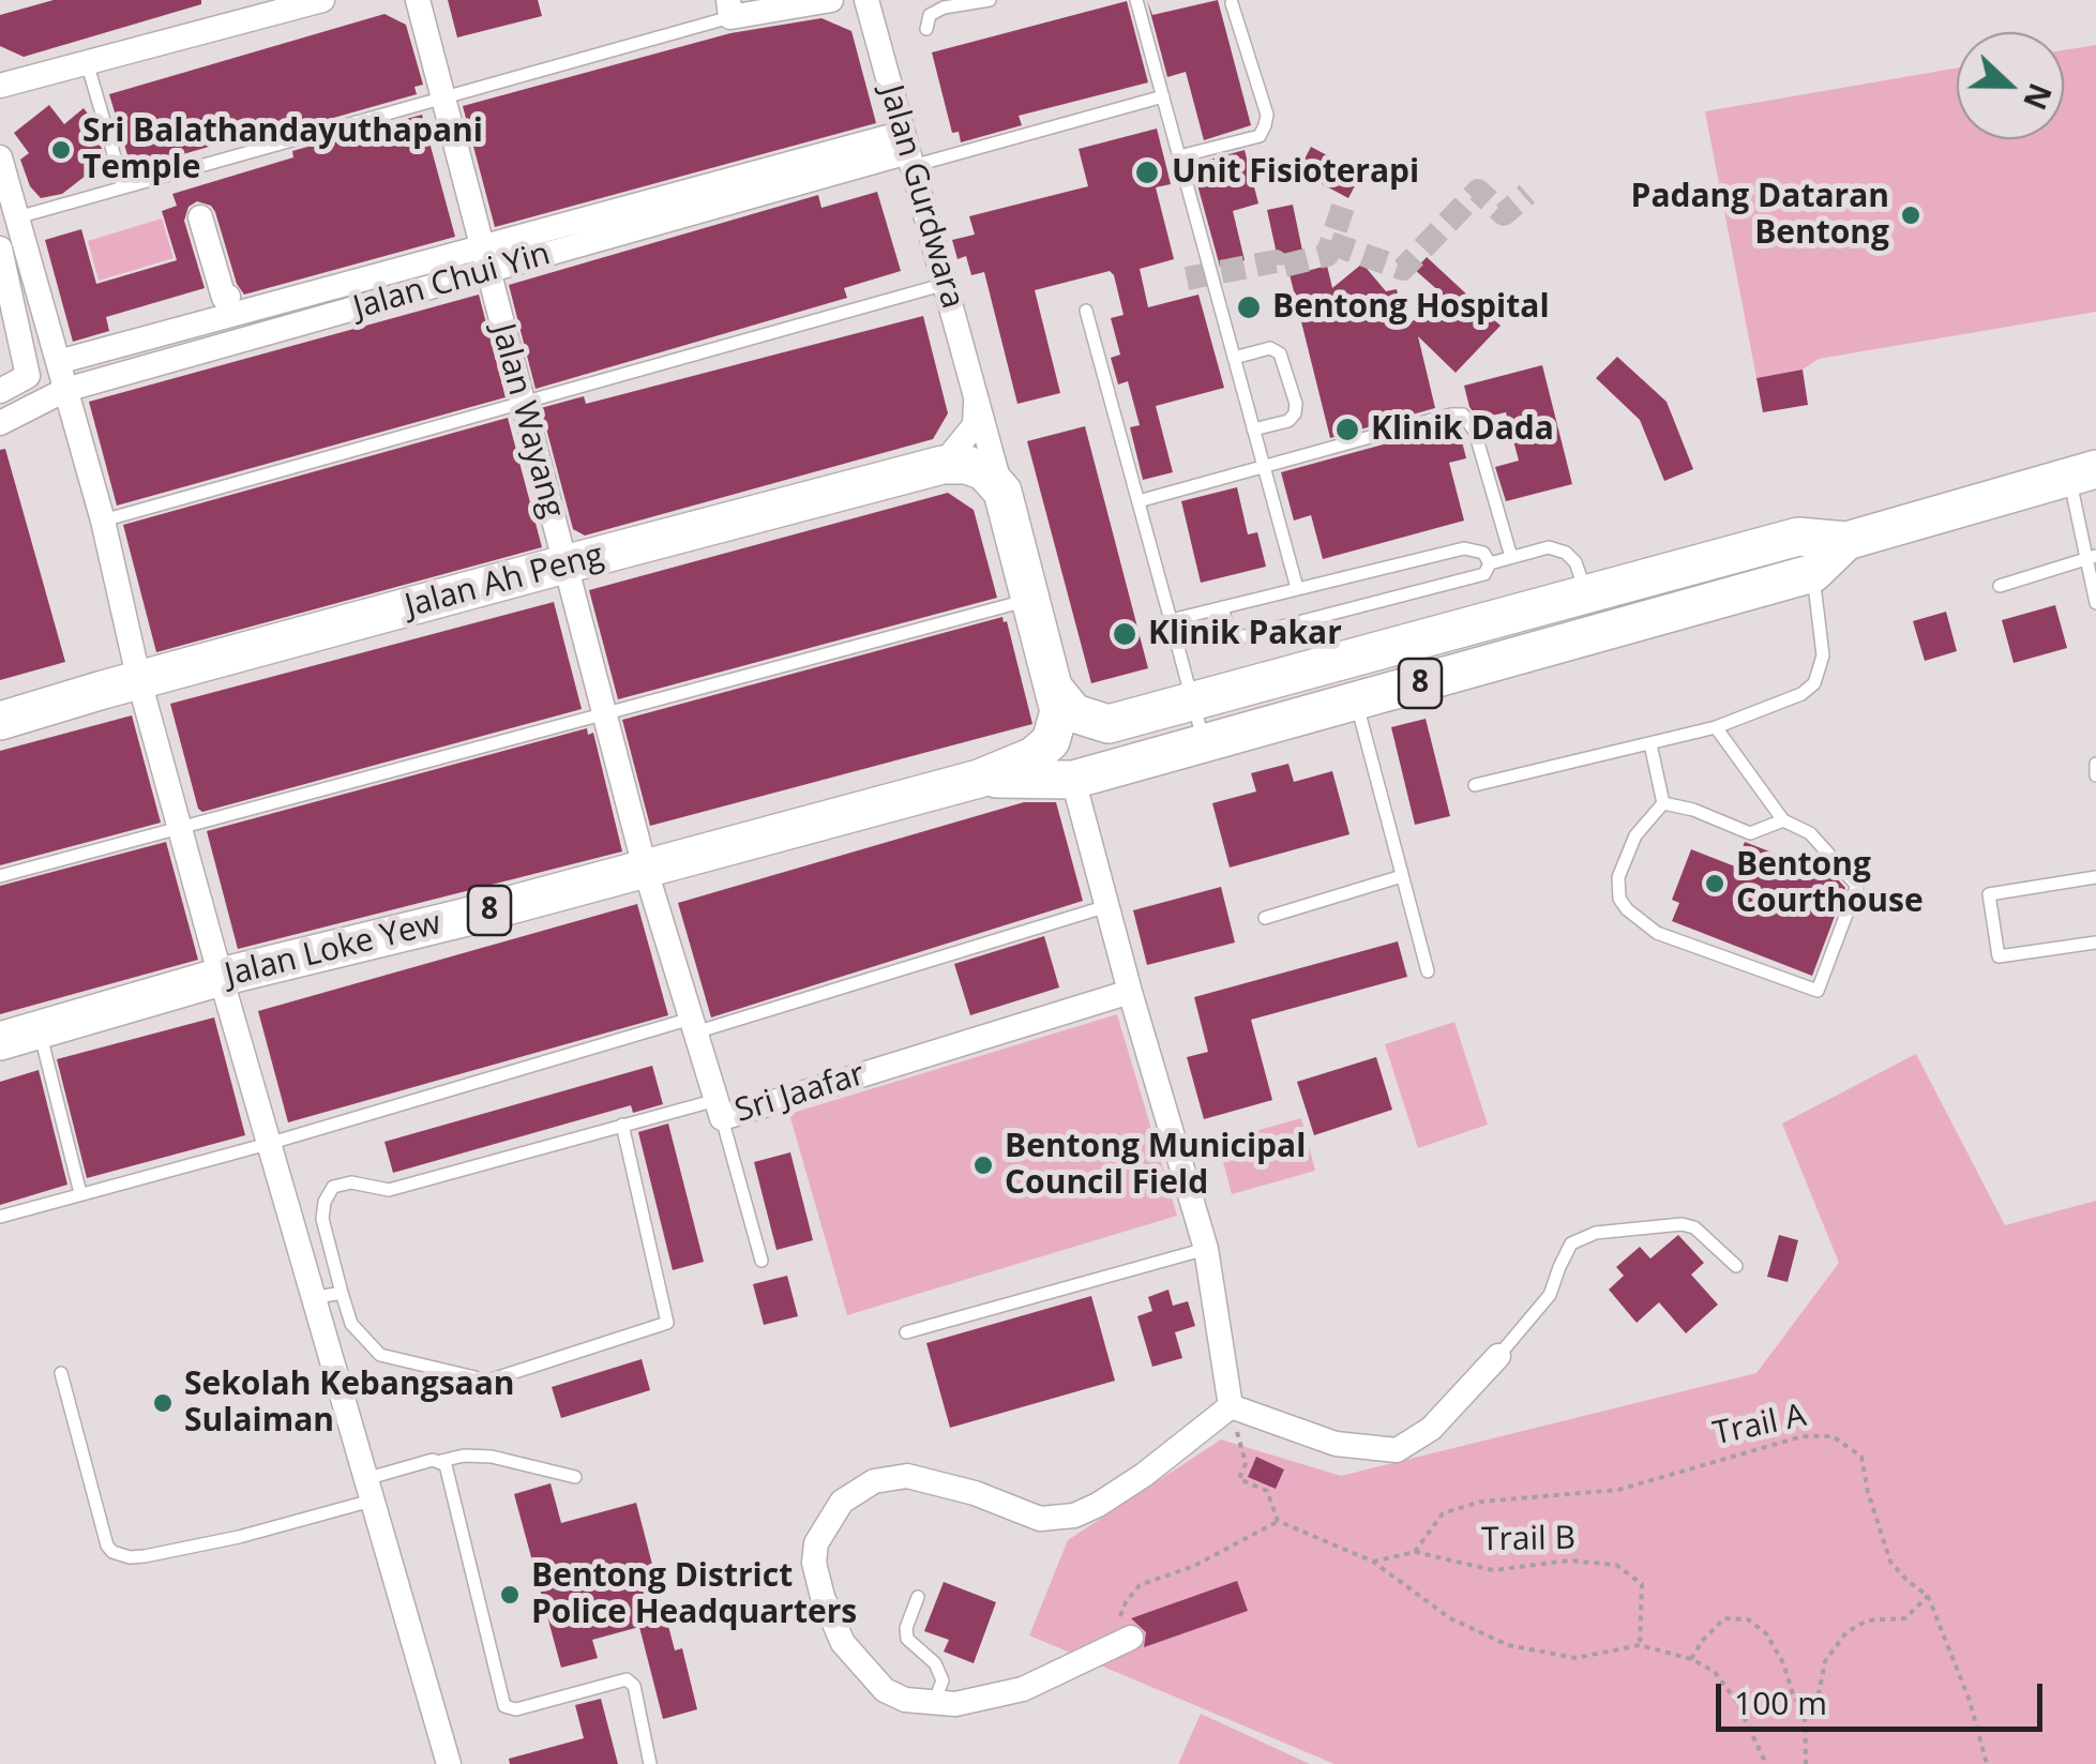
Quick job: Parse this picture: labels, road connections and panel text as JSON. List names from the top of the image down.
{
  "streets": {
    "main road": ["Jalan Ah Peng", "8", "Jalan Loke Yew"],
    "street": [
      "Jalan Gurdwara",
      "Jalan Chui Yin",
      "Jalan Wayang",
      "Sri Jaafar"
    ],
    "path": ["Trail A", "Trail B"]
  },
  "crossings": [
    ["Jalan Gurdwara", "Jalan Chui Yin"],
    ["Jalan Chui Yin", "Jalan Wayang"],
    ["Jalan Wayang", "Jalan Ah Peng"],
    ["Jalan Wayang", "Jalan Loke Yew"],
    ["Jalan Wayang", "Sri Jaafar"],
    ["8", "Jalan Loke Yew"],
    ["Jalan Loke Yew", "Sri Jaafar"],
    ["Trail A", "Trail B"]
  ],
  "places": [
    "Sri Balathandayuthapani Temple",
    "Unit Fisioterapi",
    "Padang Dataran Bentong",
    "Bentong Hospital",
    "Klinik Dada",
    "Klinik Pakar",
    "Bentong Courthouse",
    "Bentong Municipal Council Field",
    "Sekolah Kebangsaan Sulaiman",
    "Bentong District Police Headquarters"
  ],
  "scale_bar": "100 m",
  "north": "right"
}
